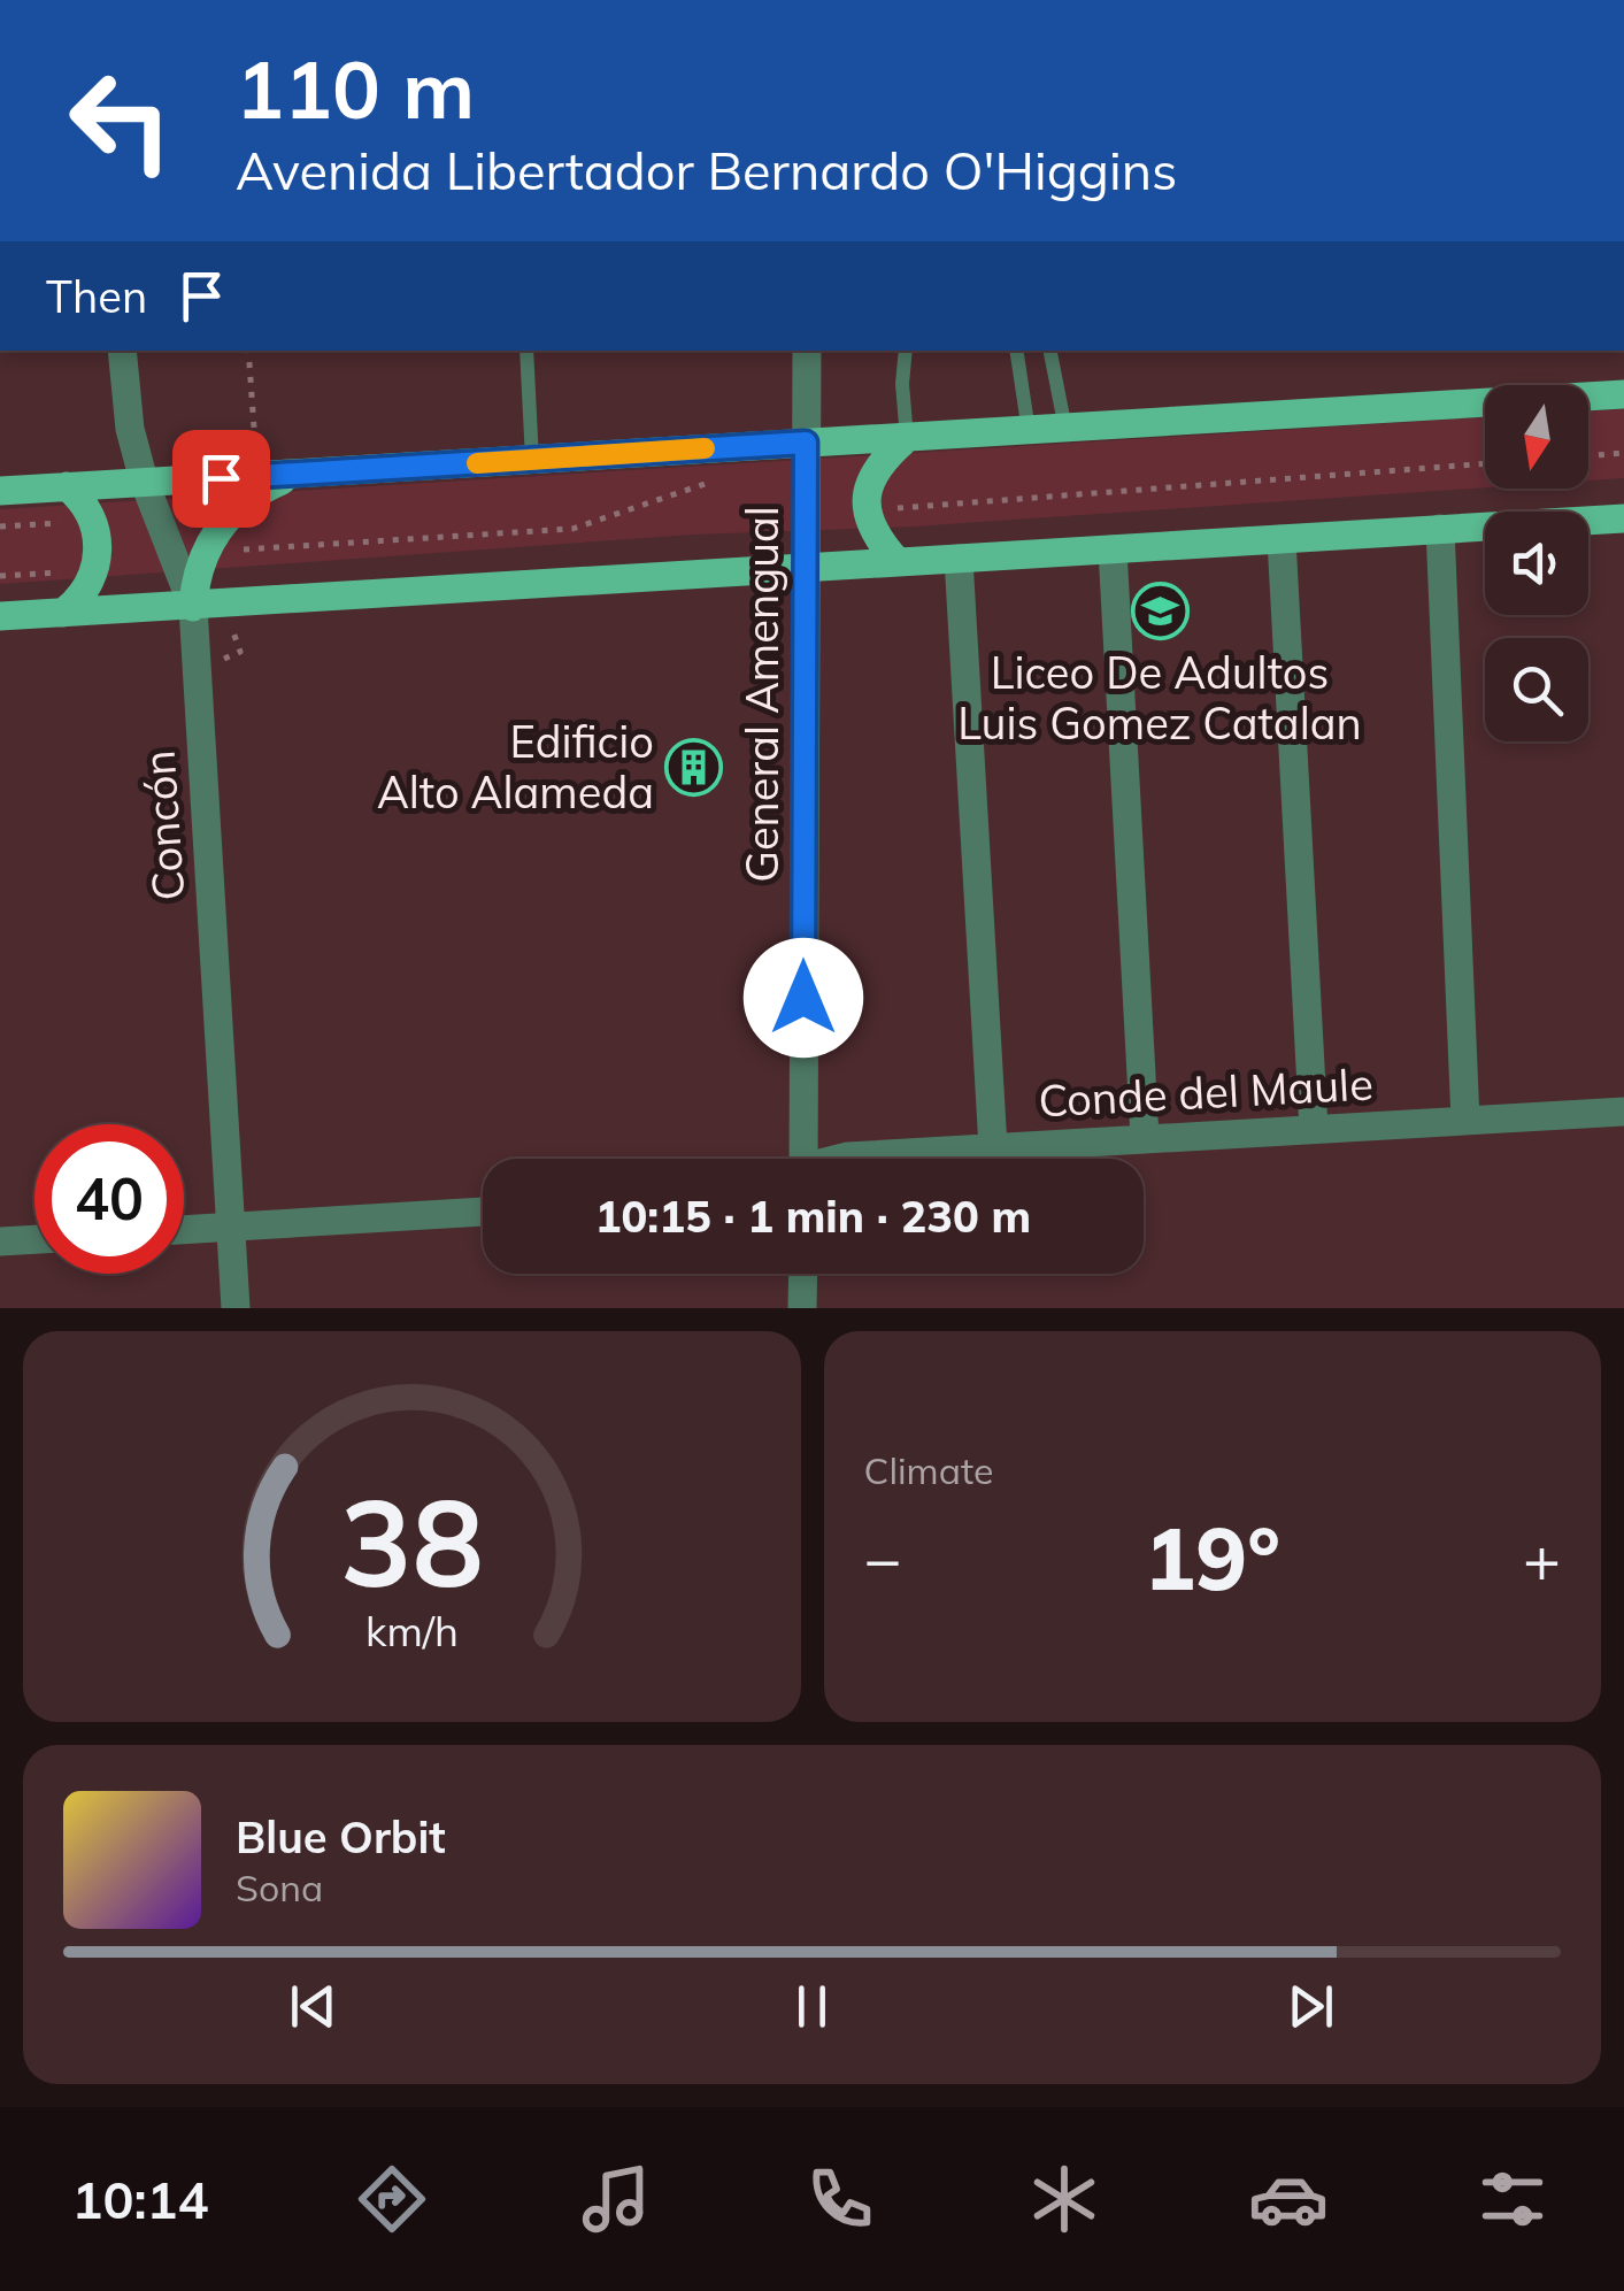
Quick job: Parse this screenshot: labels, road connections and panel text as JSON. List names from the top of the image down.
{
  "streets": {
    "street": ["General Amengual", "Concón", "Conde del Maule"]
  },
  "places": {
    "school or university": ["Liceo De Adultos Luis Gomez Catalan"],
    "building": ["Edificio Alto Alameda"]
  },
  "north": "bottom",
  "page": {
    "turn": ["110 m", "Avenida Libertador Bernardo O'Higgins"],
    "then": "Then",
    "limit": "40",
    "trip": "10:15 · 1 min · 230 m",
    "tile": "Climate",
    "heat": ["−", "19°", "+"],
    "song": ["Blue Orbit", "Sona"],
    "tabs": "10:14",
    "gauge": ["38", "km/h"]
  }
}
